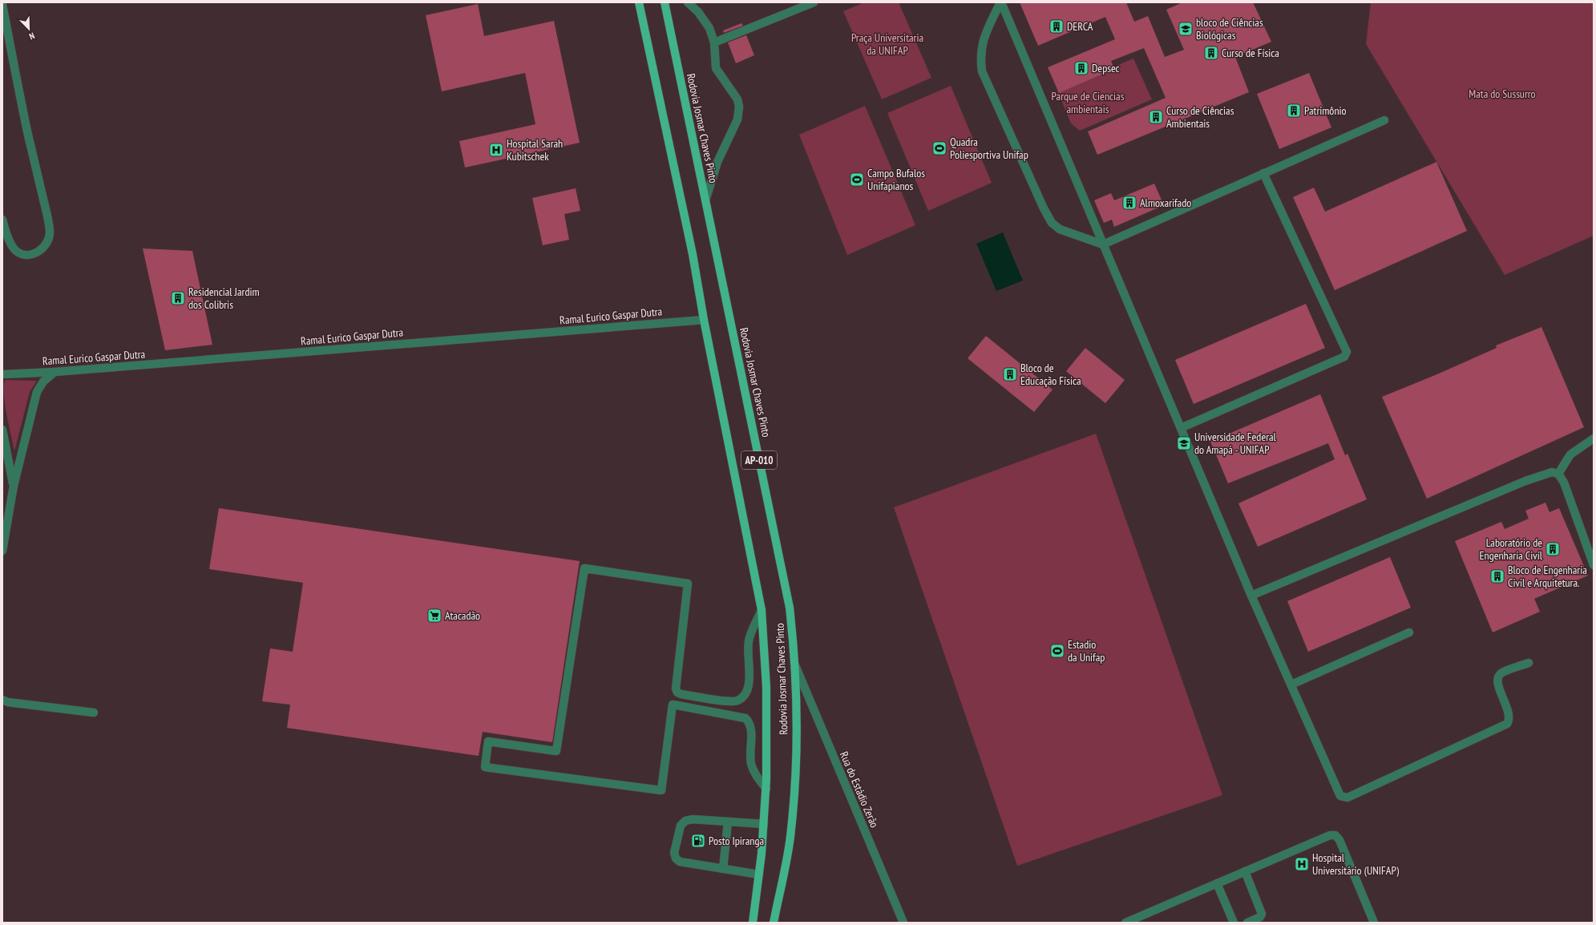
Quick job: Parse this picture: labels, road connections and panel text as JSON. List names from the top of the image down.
{
  "streets": {
    "main road": ["Rodovia Josmar Chaves Pinto", "AP-010"],
    "street": ["Ramal Eurico Gaspar Dutra", "Rua do Estádio Zerão"]
  },
  "crossings": [
    ["Rodovia Josmar Chaves Pinto", "Ramal Eurico Gaspar Dutra"],
    ["Rodovia Josmar Chaves Pinto", "Rua do Estádio Zerão"]
  ],
  "parks": ["Praça Universitaria da UNIFAP", "Mata do Sussurro", "Parque de Ciencias ambientais"],
  "places": {
    "building": [
      "DERCA",
      "Curso de Física",
      "Depsec",
      "Patrimônio",
      "Curso de Ciências Ambientais",
      "Almoxarifado",
      "Residencial Jardim dos Colibris",
      "Bloco de Educação Física",
      "Laboratório de Engenharia Civíl",
      "Bloco de Engenharia Civil e Arquitetura."
    ],
    "school or university": ["bloco de Ciências Biológicas", "Universidade Federal do Amapá - UNIFAP"],
    "sports": ["Quadra Poliesportiva Unifap", "Campo Bufalos Unifapianos", "Estadio da Unifap"],
    "hospital": ["Hospital Sarah Kubitschek", "Hospital Universitário (UNIFAP)"],
    "supermarket": ["Atacadão"],
    "fuel station": ["Posto Ipiranga"]
  },
  "north": "bottom right"
}
